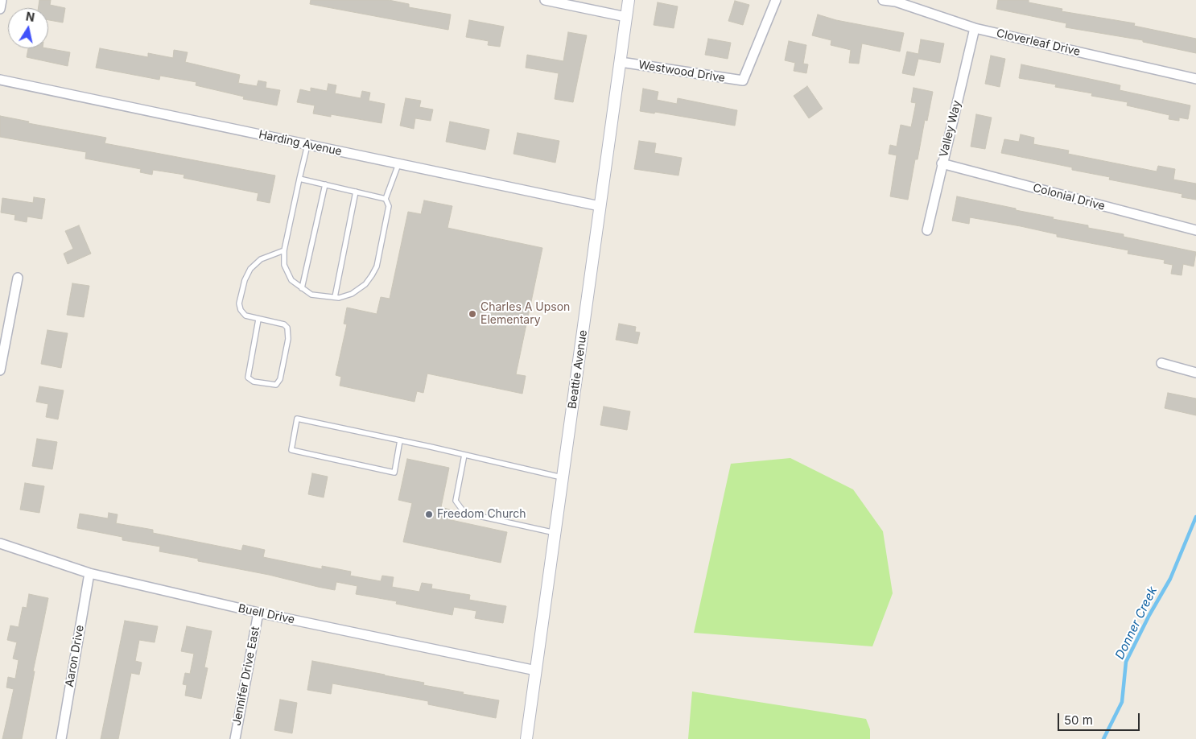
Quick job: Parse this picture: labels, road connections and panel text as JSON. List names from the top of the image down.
{
  "streets": {
    "street": [
      "Cloverleaf Drive",
      "Westwood Drive",
      "Valley Way",
      "Harding Avenue",
      "Colonial Drive",
      "Beattie Avenue",
      "Buell Drive",
      "Aaron Drive",
      "Jennifer Drive East"
    ]
  },
  "crossings": [
    ["Cloverleaf Drive", "Valley Way"],
    ["Westwood Drive", "Beattie Avenue"],
    ["Valley Way", "Colonial Drive"],
    ["Harding Avenue", "Beattie Avenue"],
    ["Beattie Avenue", "Buell Drive"],
    ["Buell Drive", "Aaron Drive"],
    ["Buell Drive", "Jennifer Drive East"]
  ],
  "water": ["Donner Creek"],
  "places": ["Charles A Upson Elementary", "Freedom Church"],
  "scale_bar": "50 m",
  "north": "top"
}
